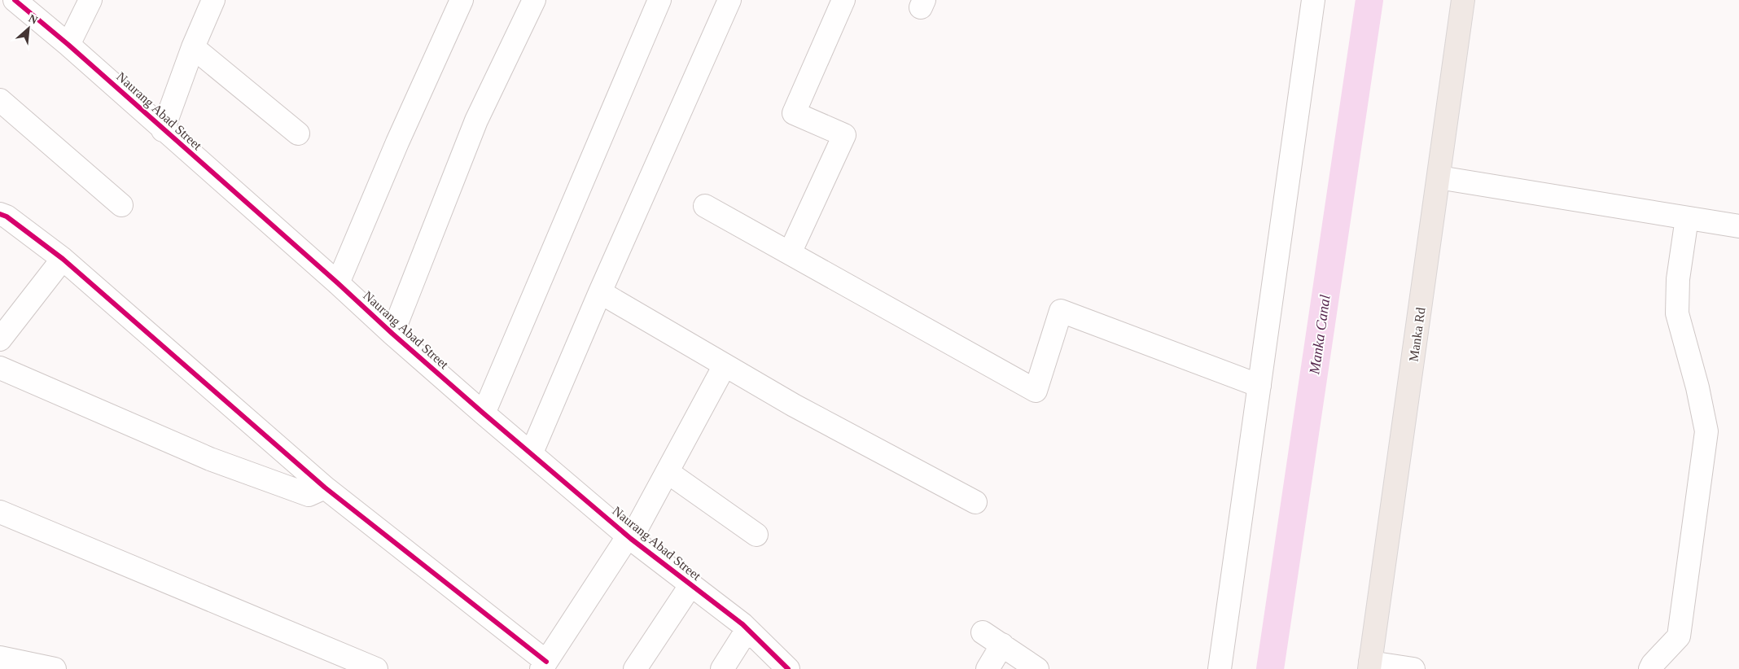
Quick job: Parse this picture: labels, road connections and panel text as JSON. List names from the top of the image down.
{
  "streets": {
    "main road": ["Manka Rd"],
    "street": ["Naurang Abad Street"]
  },
  "water": ["Manka Canal"],
  "north": "top right"
}
